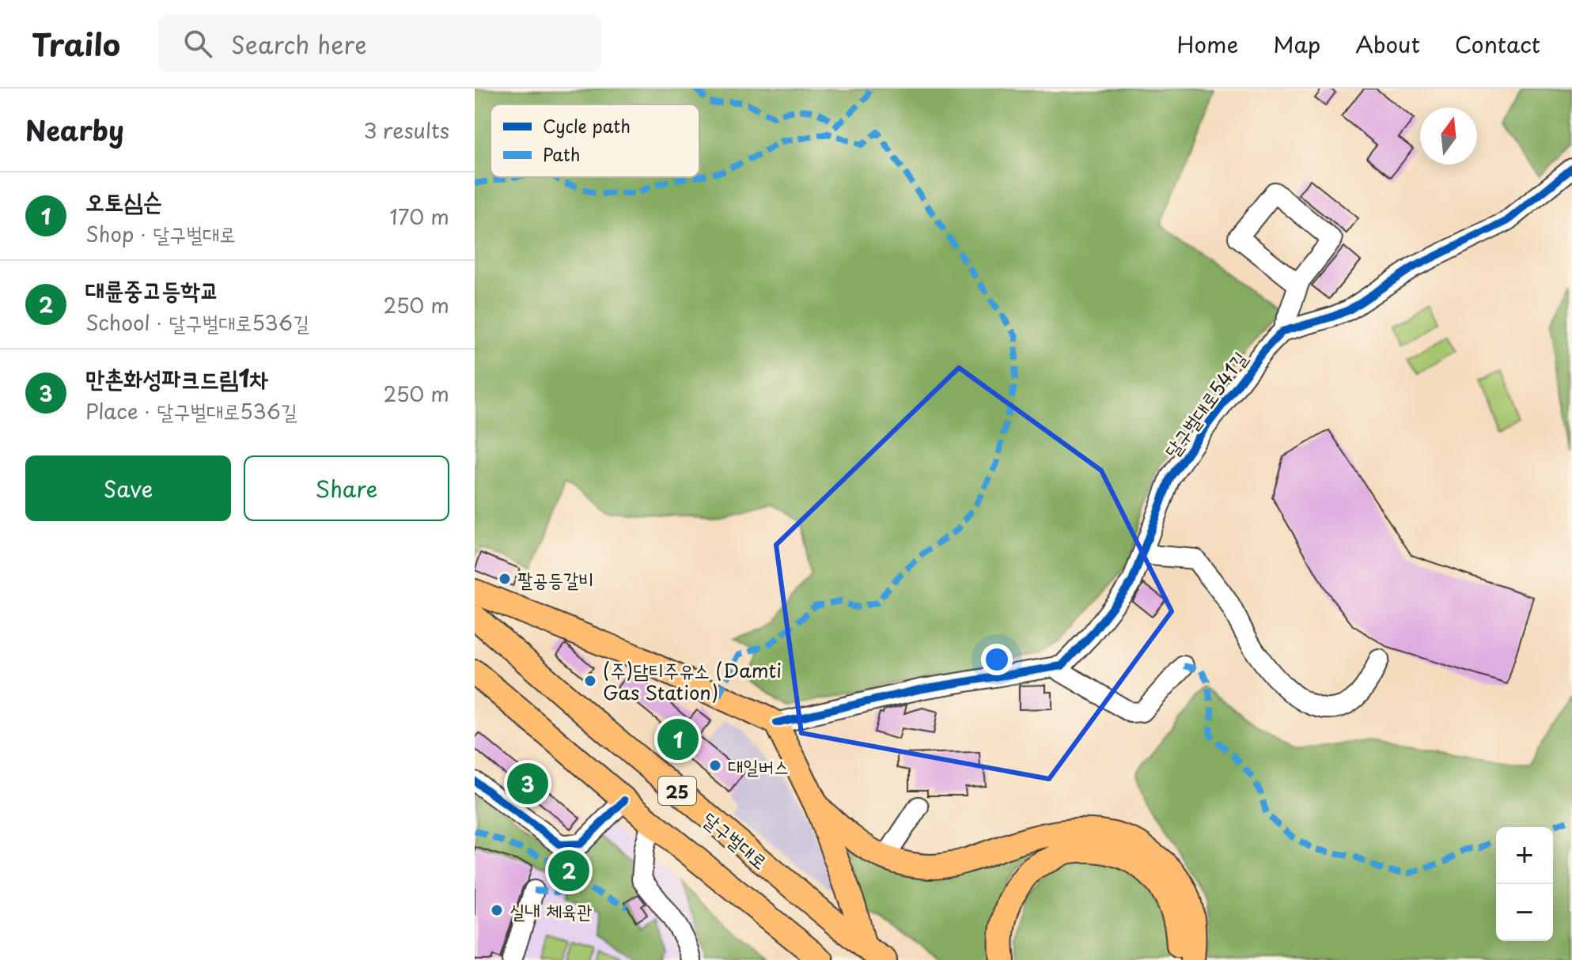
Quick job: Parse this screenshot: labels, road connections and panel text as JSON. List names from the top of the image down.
{
  "streets": {
    "main road": ["25", "달구벌대로"],
    "street": ["달구벌대로541길"]
  },
  "places": [
    "팔공등갈비",
    "(주)담티주유소 (Damti Gas Station)",
    "대일버스",
    "실내 체육관"
  ],
  "legend": ["Cycle path", "Path"],
  "north": "top",
  "page": {
    "header": "Trailo",
    "search": "Search here",
    "nav": [
      "Home",
      "Map",
      "About",
      "Contact"
    ],
    "heading": ["Nearby", "3 results"],
    "list": [
      {
        "mark": "1",
        "name": "오토심슨",
        "note": "Shop · 달구벌대로",
        "value": "170 m"
      },
      {
        "mark": "2",
        "name": "대륜중고등학교",
        "note": "School · 달구벌대로536길",
        "value": "250 m"
      },
      {
        "mark": "3",
        "name": "만촌화성파크드림1차",
        "note": "Place · 달구벌대로536길",
        "value": "250 m"
      }
    ],
    "buttons": ["Save", "Share"],
    "pins": ["1", "3", "2"],
    "map_buttons": ["+", "−"]
  }
}
